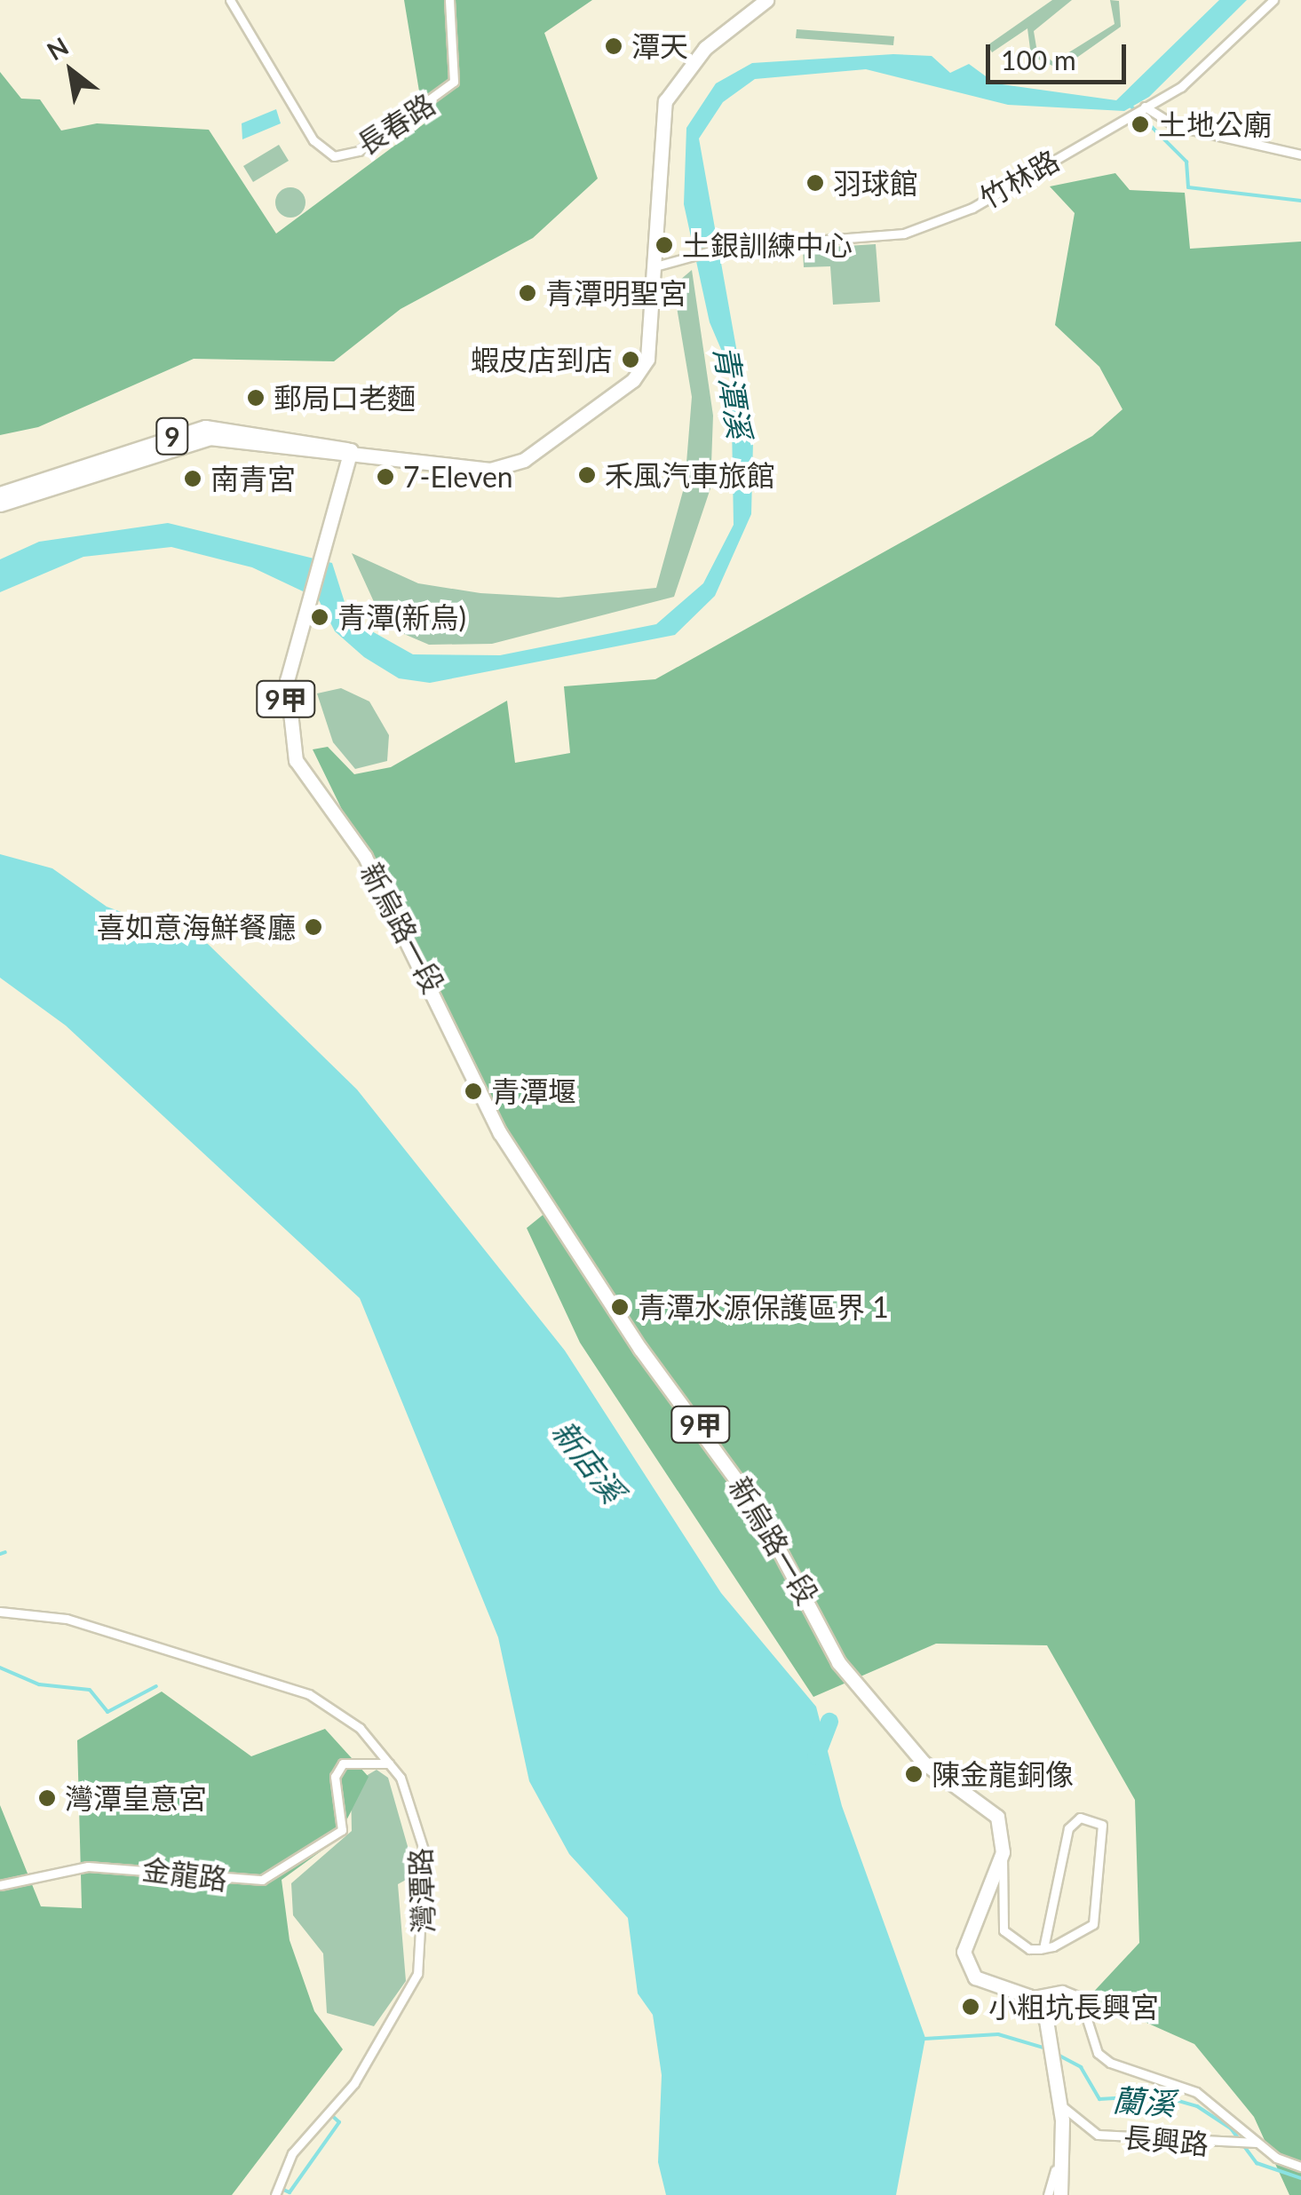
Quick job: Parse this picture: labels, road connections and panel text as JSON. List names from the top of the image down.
{
  "streets": {
    "main road": ["9", "9甲", "新烏路一段"],
    "street": [
      "長春路",
      "竹林路",
      "金龍路",
      "灣潭路",
      "長興路"
    ]
  },
  "crossings": [
    ["竹林路", "9"],
    ["9", "新烏路一段"],
    ["金龍路", "灣潭路"]
  ],
  "water": ["青潭溪", "新店溪", "蘭溪"],
  "places": [
    "潭天",
    "土地公廟",
    "羽球館",
    "土銀訓練中心",
    "青潭明聖宮",
    "蝦皮店到店",
    "郵局口老麵",
    "禾風汽車旅館",
    "7-Eleven",
    "南青宮",
    "青潭(新烏)",
    "喜如意海鮮餐廳",
    "青潭堰",
    "青潭水源保護區界 1",
    "陳金龍銅像",
    "灣潭皇意宮",
    "小粗坑長興宮"
  ],
  "scale_bar": "100 m",
  "north": "top left"
}
